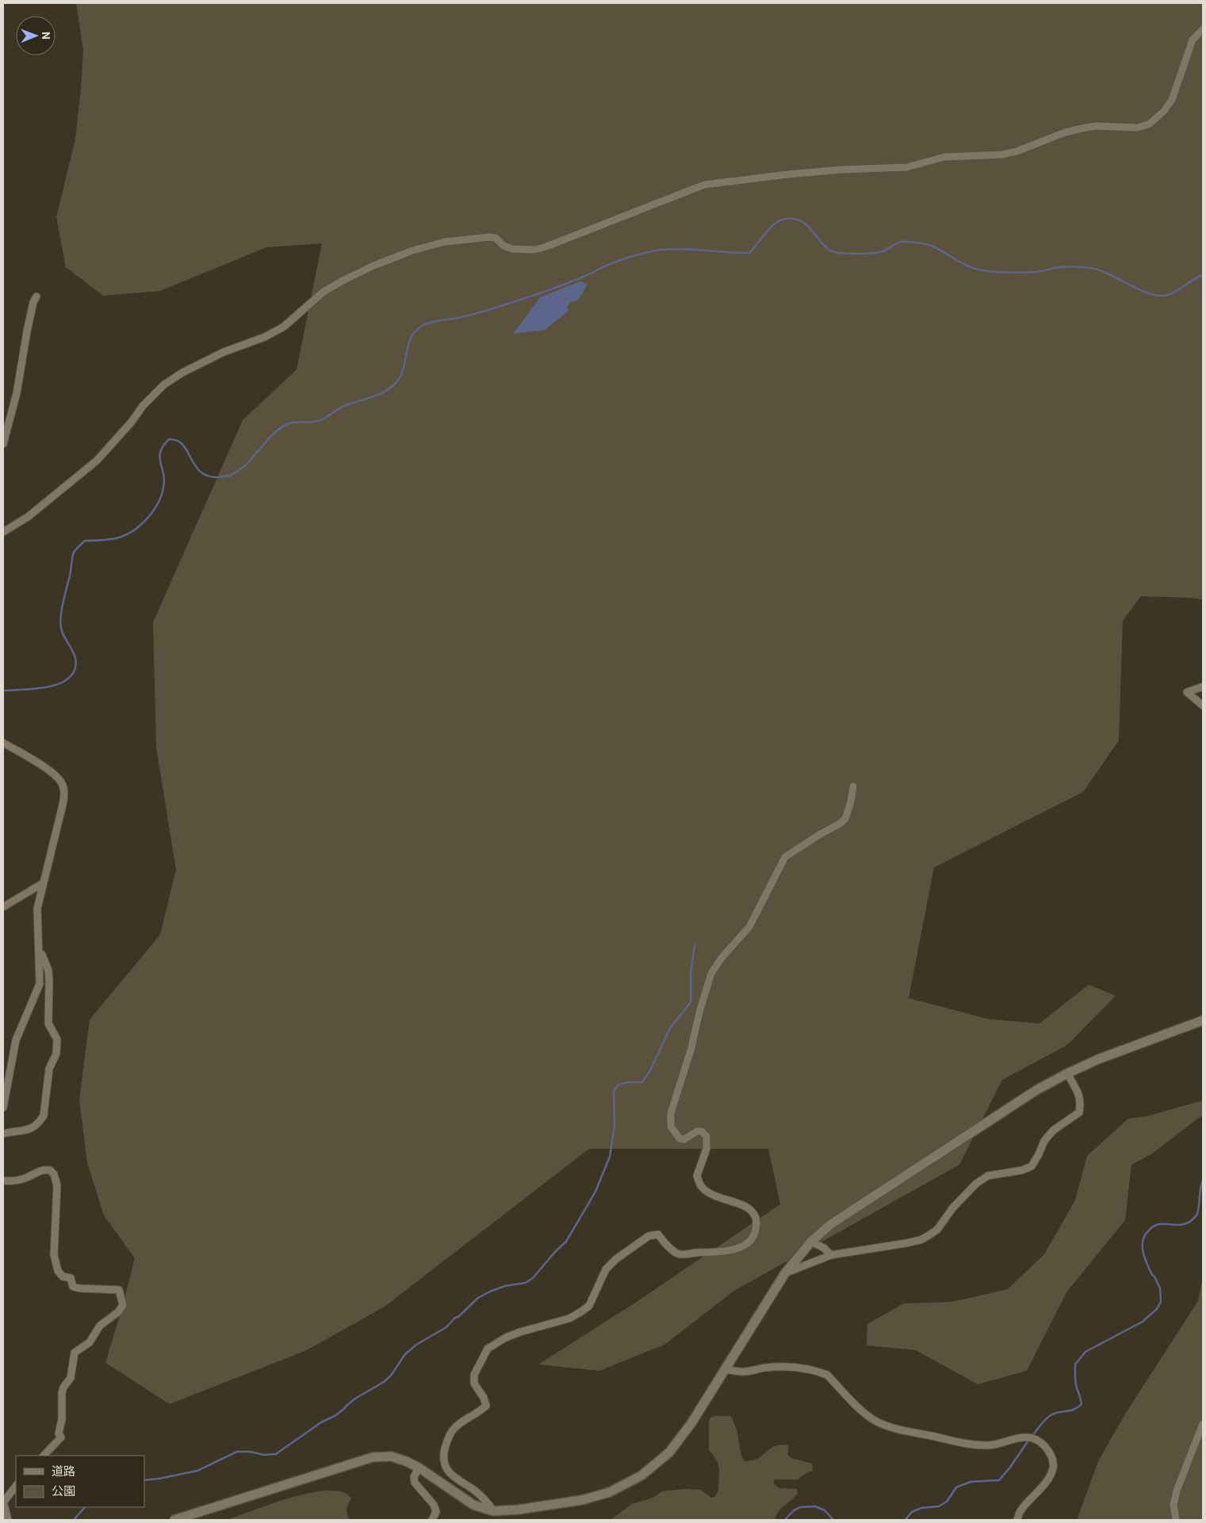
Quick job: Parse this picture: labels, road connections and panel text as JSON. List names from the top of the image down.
{
  "legend": ["道路", "公園"],
  "north": "right"
}
